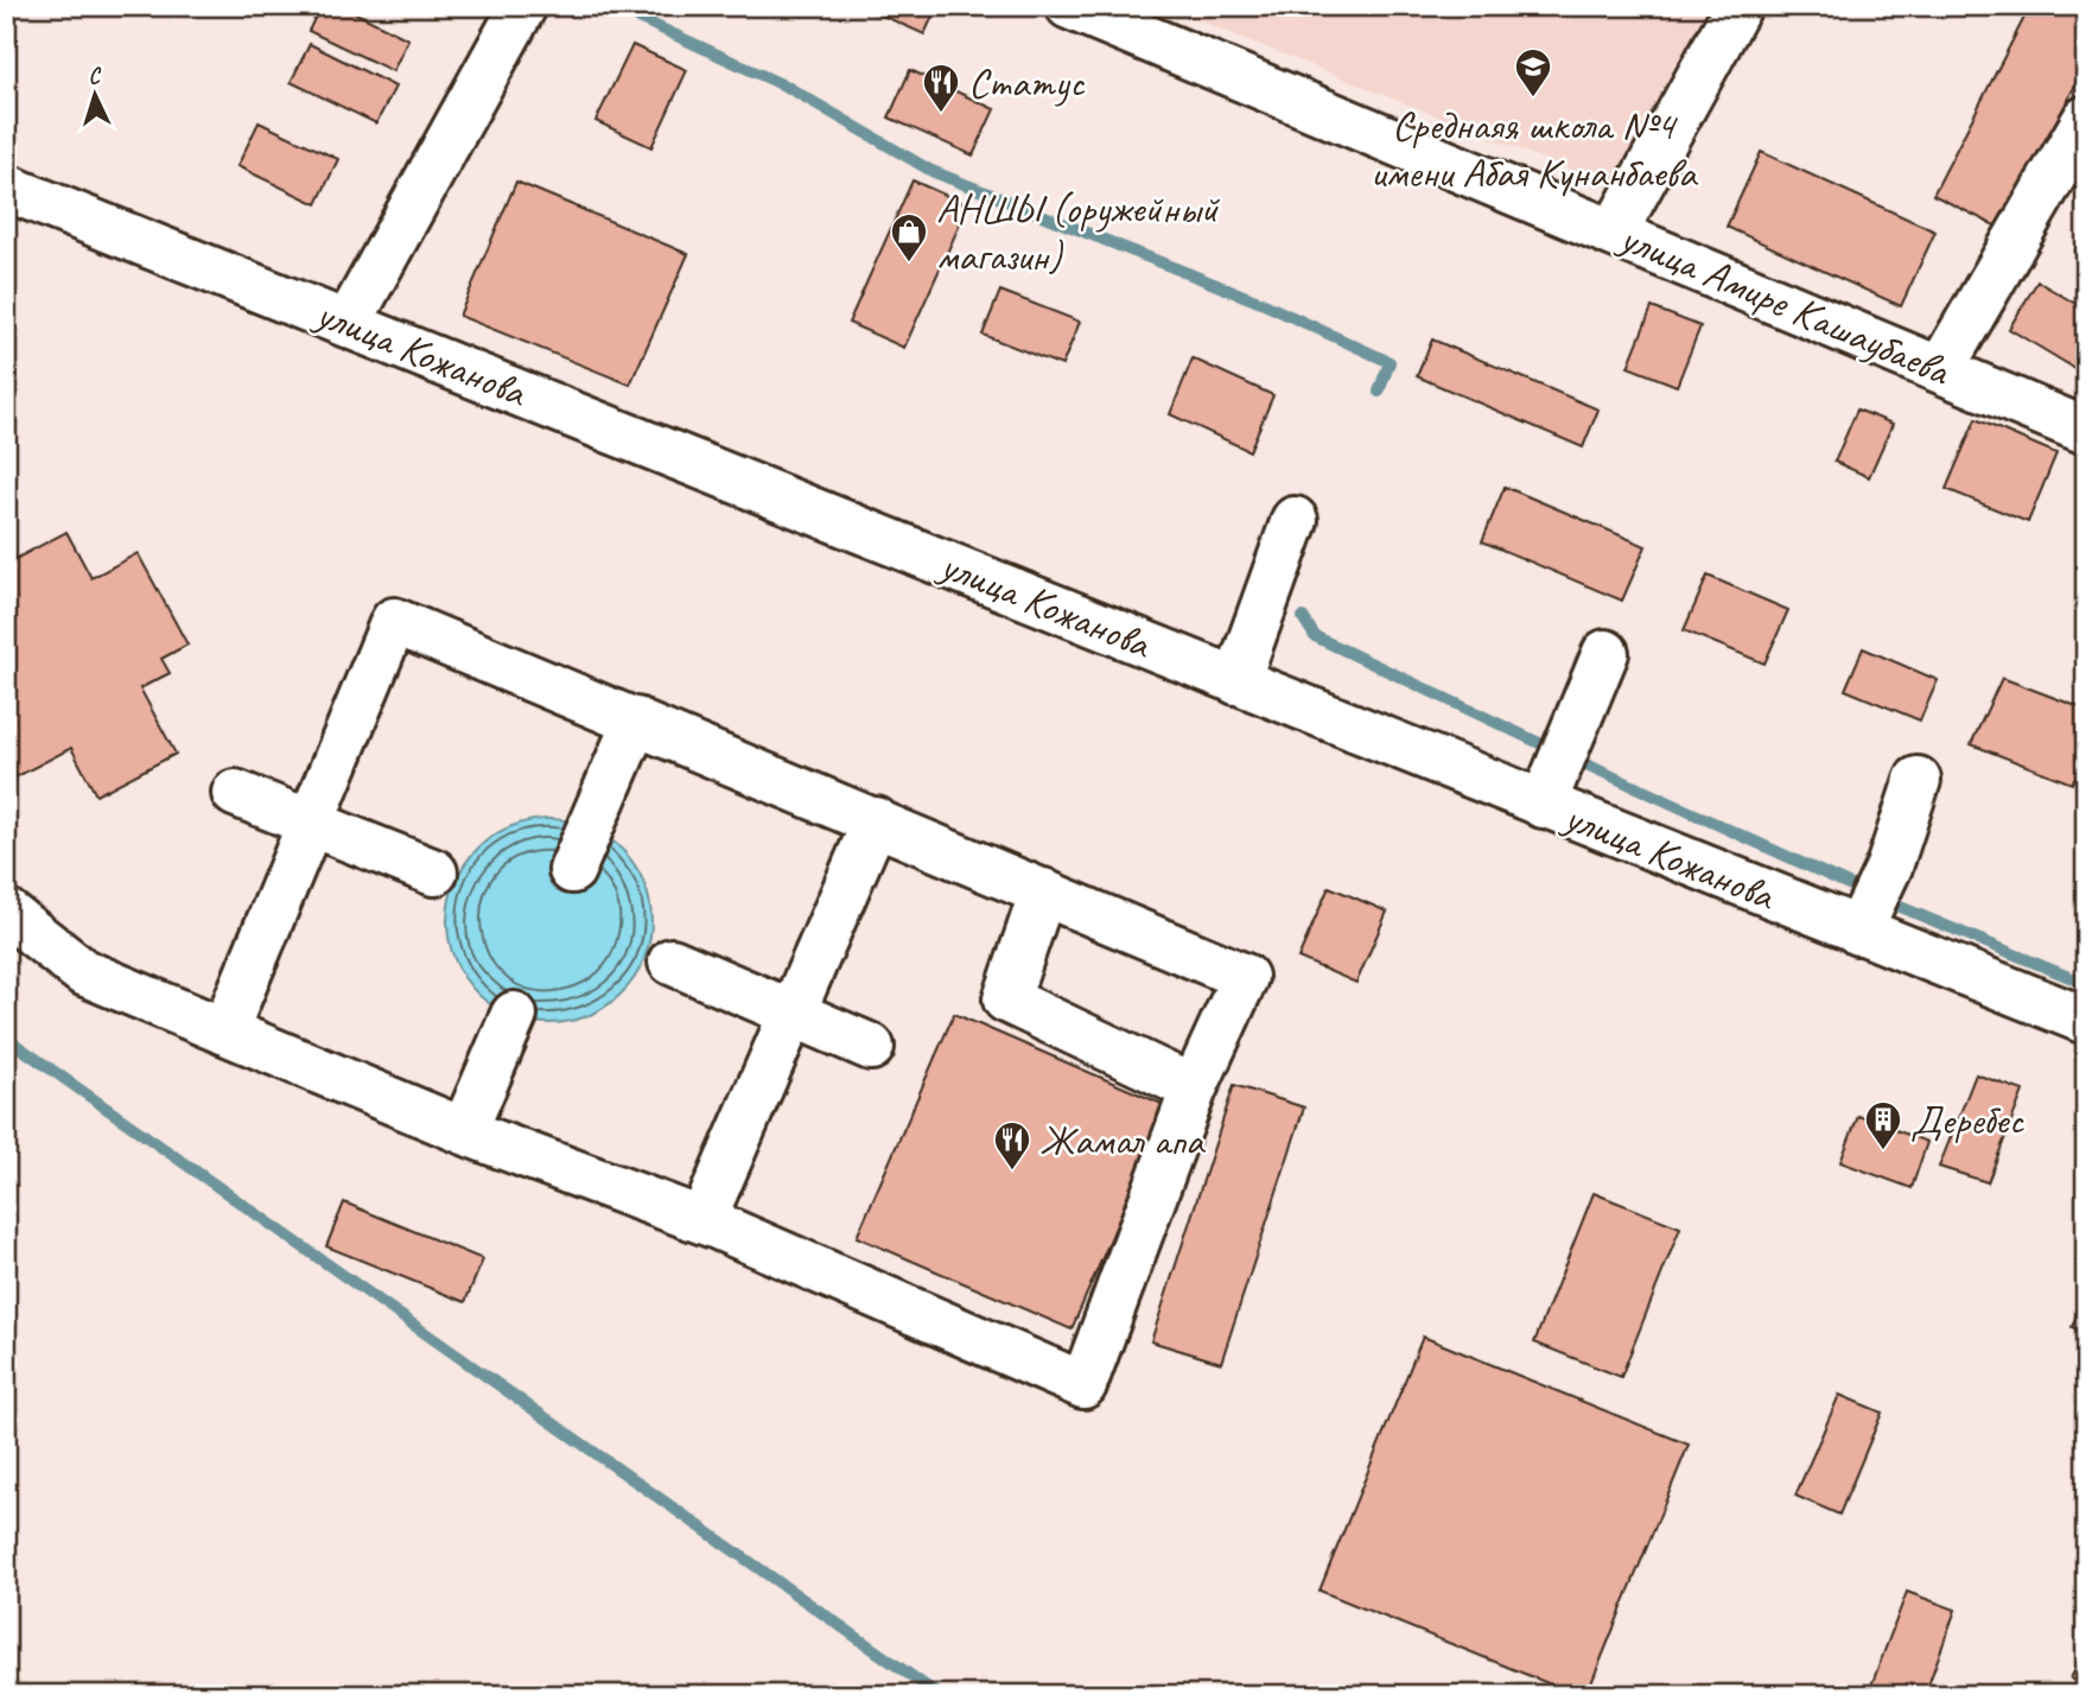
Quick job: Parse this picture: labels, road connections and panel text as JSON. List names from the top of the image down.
{
  "streets": {
    "main road": ["улица Амире Кашаубаева", "улица Кожанова"]
  },
  "places": {
    "school or university": ["Среднаяя школа №4 имени Абая Кунанбаева"],
    "restaurant": ["Статус", "Жамал апа"],
    "shop": ["АНШЫ (оружейный магазин)"],
    "building": ["Деребес"]
  },
  "north": "top"
}
